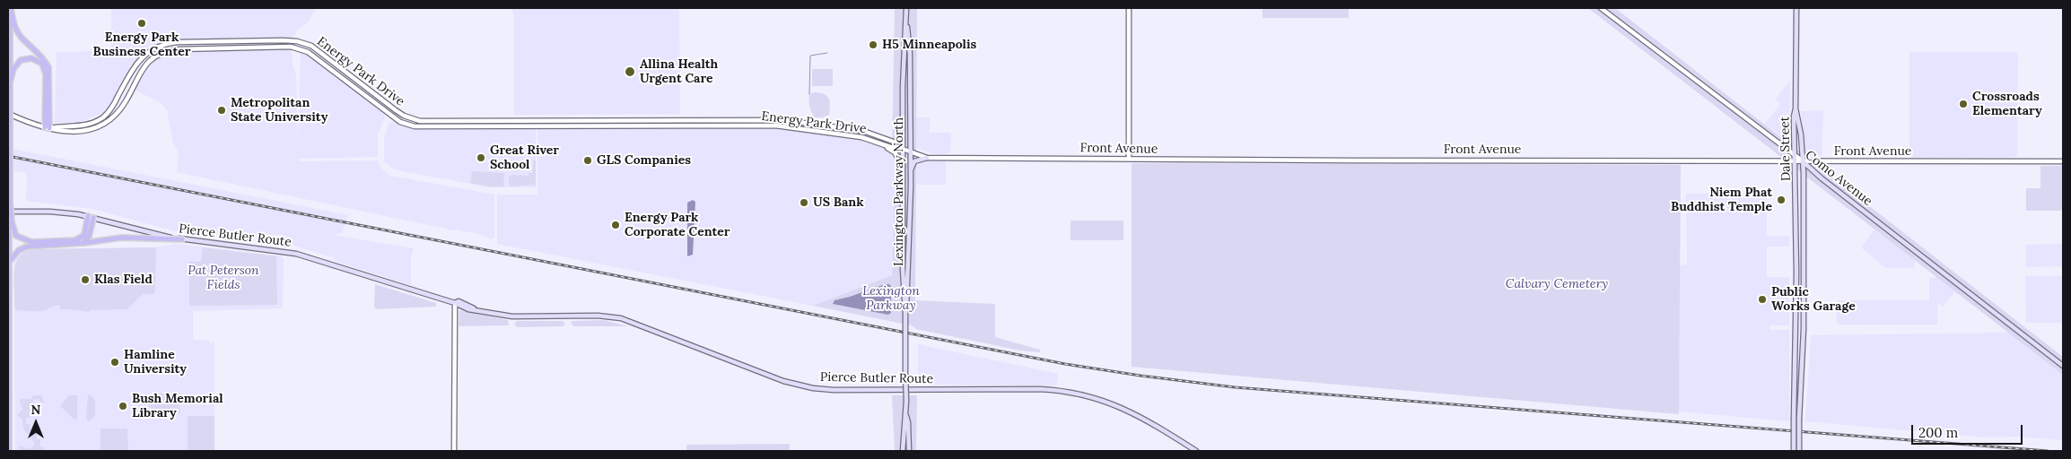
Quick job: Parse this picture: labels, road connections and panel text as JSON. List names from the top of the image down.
{
  "streets": {
    "main road": [
      "Dale Street",
      "Como Avenue",
      "Lexington Parkway North",
      "Pierce Butler Route"
    ],
    "street": ["Energy Park Drive", "Front Avenue"]
  },
  "crossings": [
    ["Energy Park Drive", "Front Avenue"],
    ["Energy Park Drive", "Lexington Parkway North"],
    ["Front Avenue", "Dale Street"],
    ["Front Avenue", "Como Avenue"],
    ["Front Avenue", "Lexington Parkway North"],
    ["Dale Street", "Como Avenue"]
  ],
  "parks": ["Pat Peterson Fields", "Calvary Cemetery", "Lexington Parkway"],
  "places": [
    "Energy Park Business Center",
    "H5 Minneapolis",
    "Allina Health Urgent Care",
    "Crossroads Elementary",
    "Metropolitan State University",
    "Great River School",
    "GLS Companies",
    "Niem Phat Buddhist Temple",
    "US Bank",
    "Energy Park Corporate Center",
    "Klas Field",
    "Public Works Garage",
    "Hamline University",
    "Bush Memorial Library"
  ],
  "scale_bar": "200 m",
  "north": "top"
}
